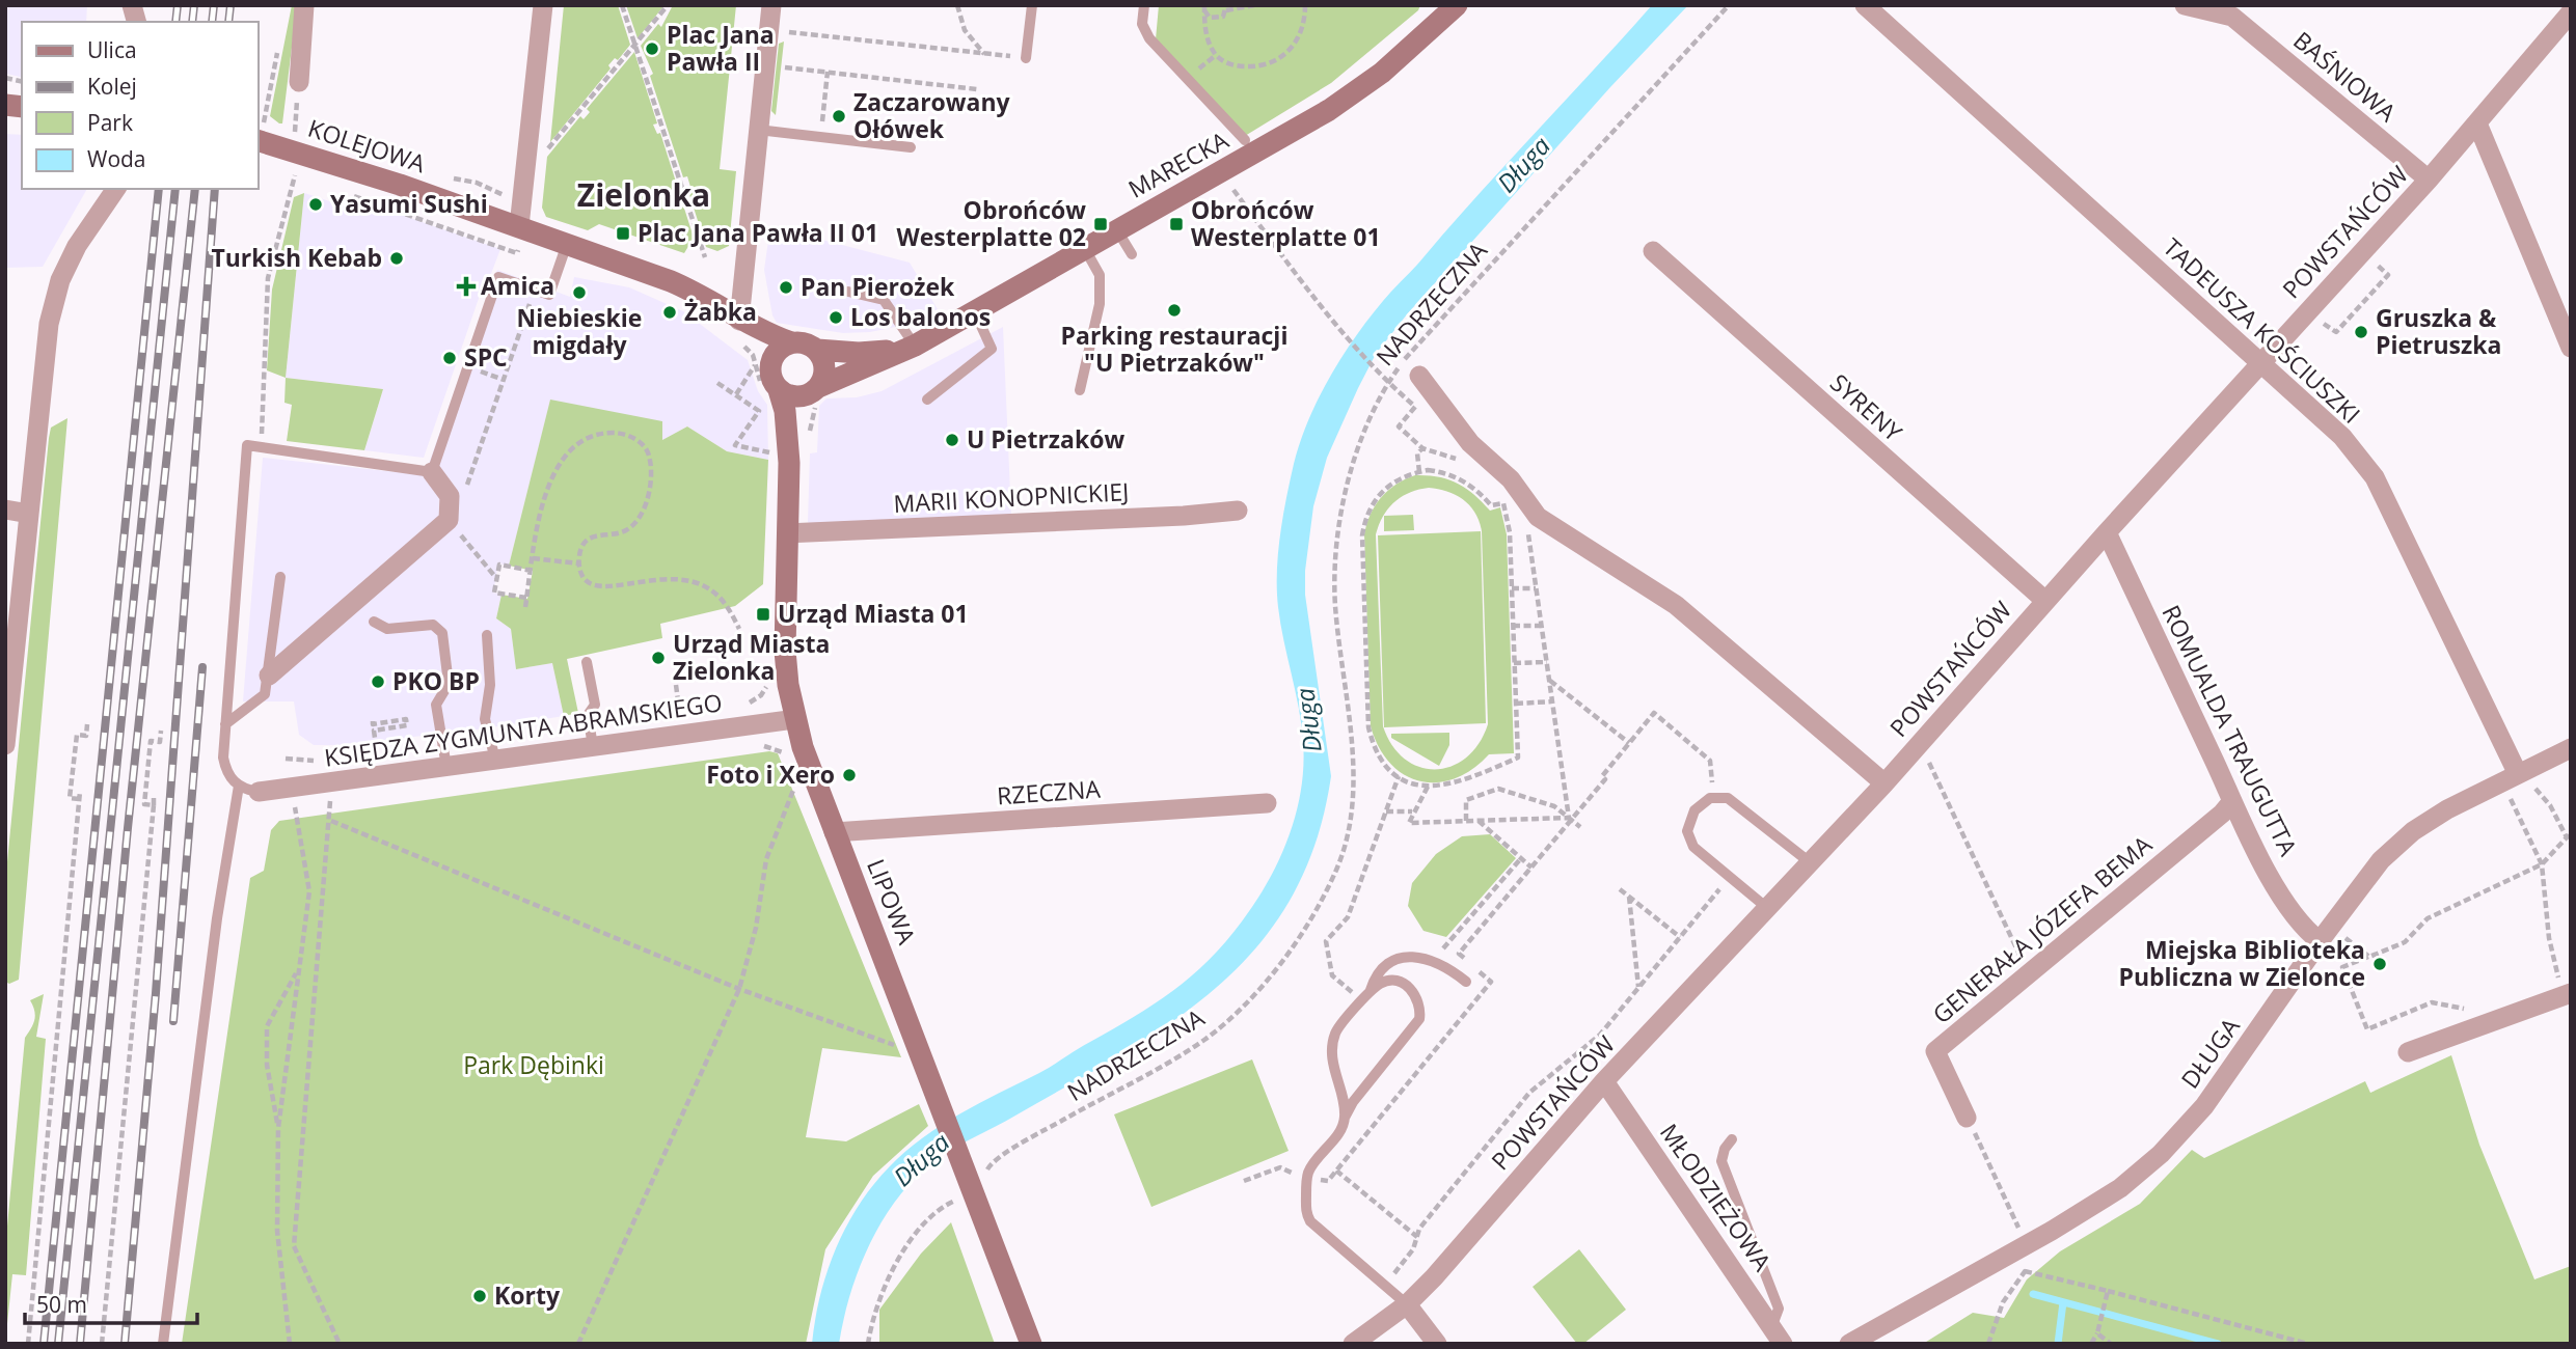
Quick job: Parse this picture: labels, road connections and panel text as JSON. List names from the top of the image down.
{
  "streets": {
    "street": [
      "BAŚNIOWA",
      "KOLEJOWA",
      "MARECKA",
      "POWSTAŃCÓW",
      "TADEUSZA KOŚCIUSZKI",
      "SYRENY",
      "MARII KONOPNICKIEJ",
      "KSIĘDZA ZYGMUNTA ABRAMSKIEGO",
      "ROMUALDA TRAUGUTTA",
      "RZECZNA",
      "LIPOWA",
      "GENERAŁA JÓZEFA BEMA",
      "DŁUGA",
      "MŁODZIEŻOWA"
    ],
    "path": ["NADRZECZNA"]
  },
  "crossings": [
    ["BAŚNIOWA", "POWSTAŃCÓW"],
    ["KOLEJOWA", "MARECKA"],
    ["KOLEJOWA", "LIPOWA"],
    ["MARECKA", "LIPOWA"],
    ["POWSTAŃCÓW", "TADEUSZA KOŚCIUSZKI"],
    ["POWSTAŃCÓW", "SYRENY"],
    ["POWSTAŃCÓW", "ROMUALDA TRAUGUTTA"],
    ["POWSTAŃCÓW", "MŁODZIEŻOWA"],
    ["TADEUSZA KOŚCIUSZKI", "DŁUGA"],
    ["MARII KONOPNICKIEJ", "LIPOWA"],
    ["KSIĘDZA ZYGMUNTA ABRAMSKIEGO", "LIPOWA"],
    ["ROMUALDA TRAUGUTTA", "GENERAŁA JÓZEFA BEMA"],
    ["ROMUALDA TRAUGUTTA", "DŁUGA"],
    ["RZECZNA", "LIPOWA"]
  ],
  "districts": ["Zielonka"],
  "water": ["Długa"],
  "parks": ["Park Dębinki"],
  "places": {
    "other": [
      "Plac Jana Pawła II",
      "Zaczarowany Ołówek",
      "Yasumi Sushi",
      "Turkish Kebab",
      "Pan Pierożek",
      "Niebieskie migdały",
      "Parking restauracji \"U Pietrzaków\"",
      "Żabka",
      "Los balonos",
      "Gruszka & Pietruszka",
      "SPC",
      "U Pietrzaków",
      "Urząd Miasta Zielonka",
      "PKO BP",
      "Foto i Xero",
      "Miejska Biblioteka Publiczna w Zielonce",
      "Korty"
    ],
    "transit": [
      "Obrońców Westerplatte 02",
      "Obrońców Westerplatte 01",
      "Plac Jana Pawła II 01",
      "Urząd Miasta 01"
    ],
    "health": ["Amica"]
  },
  "legend": [
    "Ulica",
    "Kolej",
    "Park",
    "Woda"
  ],
  "scale_bar": "50 m"
}
